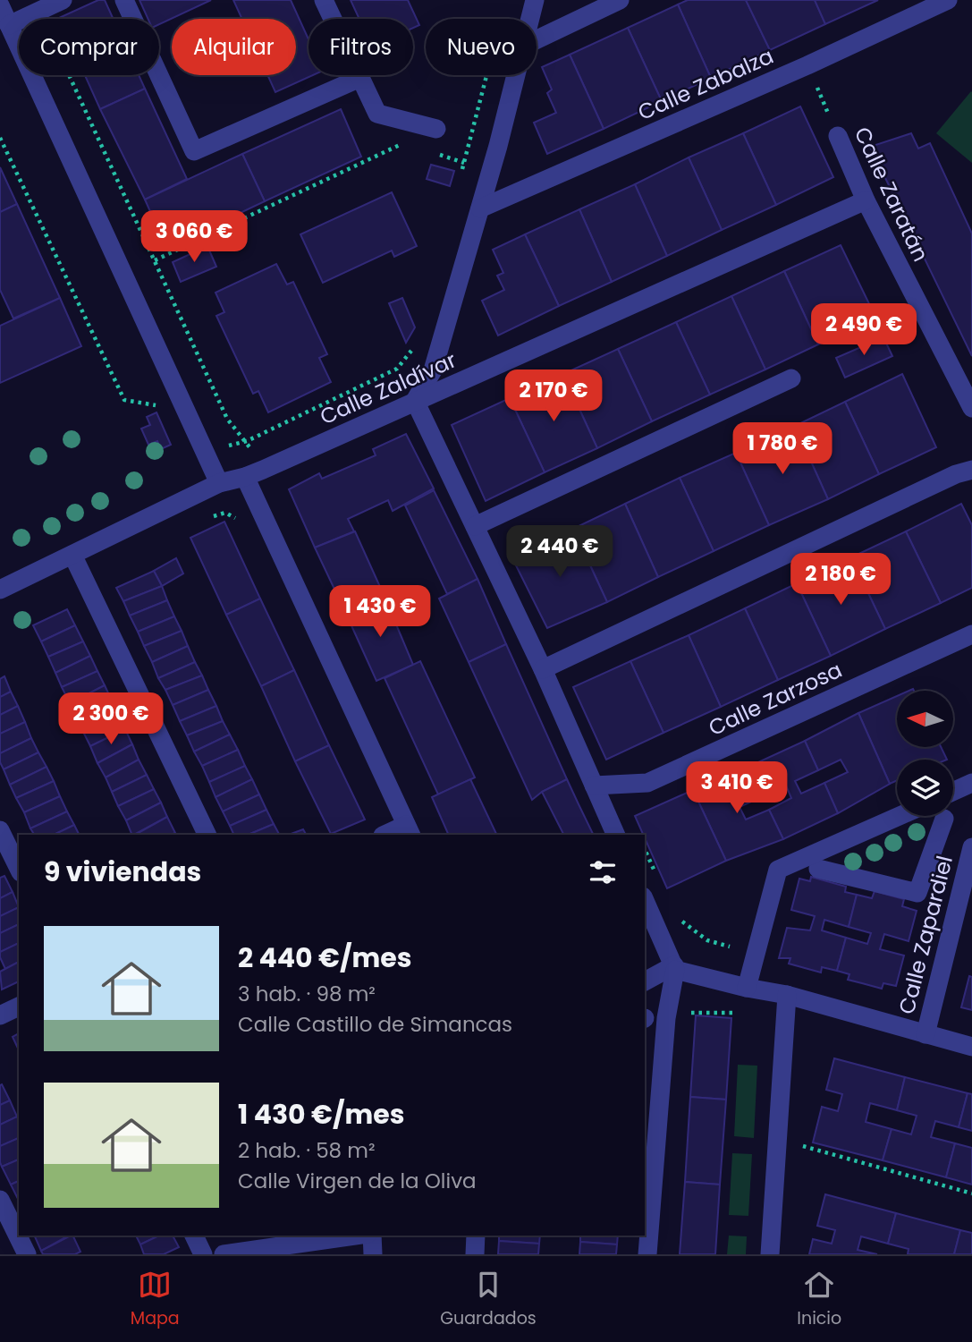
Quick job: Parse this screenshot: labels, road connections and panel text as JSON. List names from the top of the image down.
{
  "streets": {
    "street": [
      "Calle Zabalza",
      "Calle Zaratán",
      "Calle Zaldívar",
      "Calle Zarzosa",
      "Calle Zapardiel"
    ]
  },
  "crossings": [
    ["Calle Zabalza", "Calle Zaratán"],
    ["Calle Zaratán", "Calle Zaldívar"]
  ],
  "north": "left",
  "page": {
    "chip": [
      "Comprar",
      "Alquilar",
      "Filtros",
      "Nuevo"
    ],
    "price": [
      "3 060 €",
      "2 490 €",
      "2 170 €",
      "1 780 €",
      "2 440 €",
      "2 180 €",
      "1 430 €",
      "2 300 €",
      "3 410 €"
    ],
    "heading": "9 viviendas",
    "list": [
      {
        "name": "2 440 €/mes",
        "note": "3 hab. · 98 m² · Calle Castillo de Simancas"
      },
      {
        "name": "1 430 €/mes",
        "note": "2 hab. · 58 m² · Calle Virgen de la Oliva"
      }
    ],
    "tabs": ["Mapa", "Guardados", "Inicio"]
  }
}
